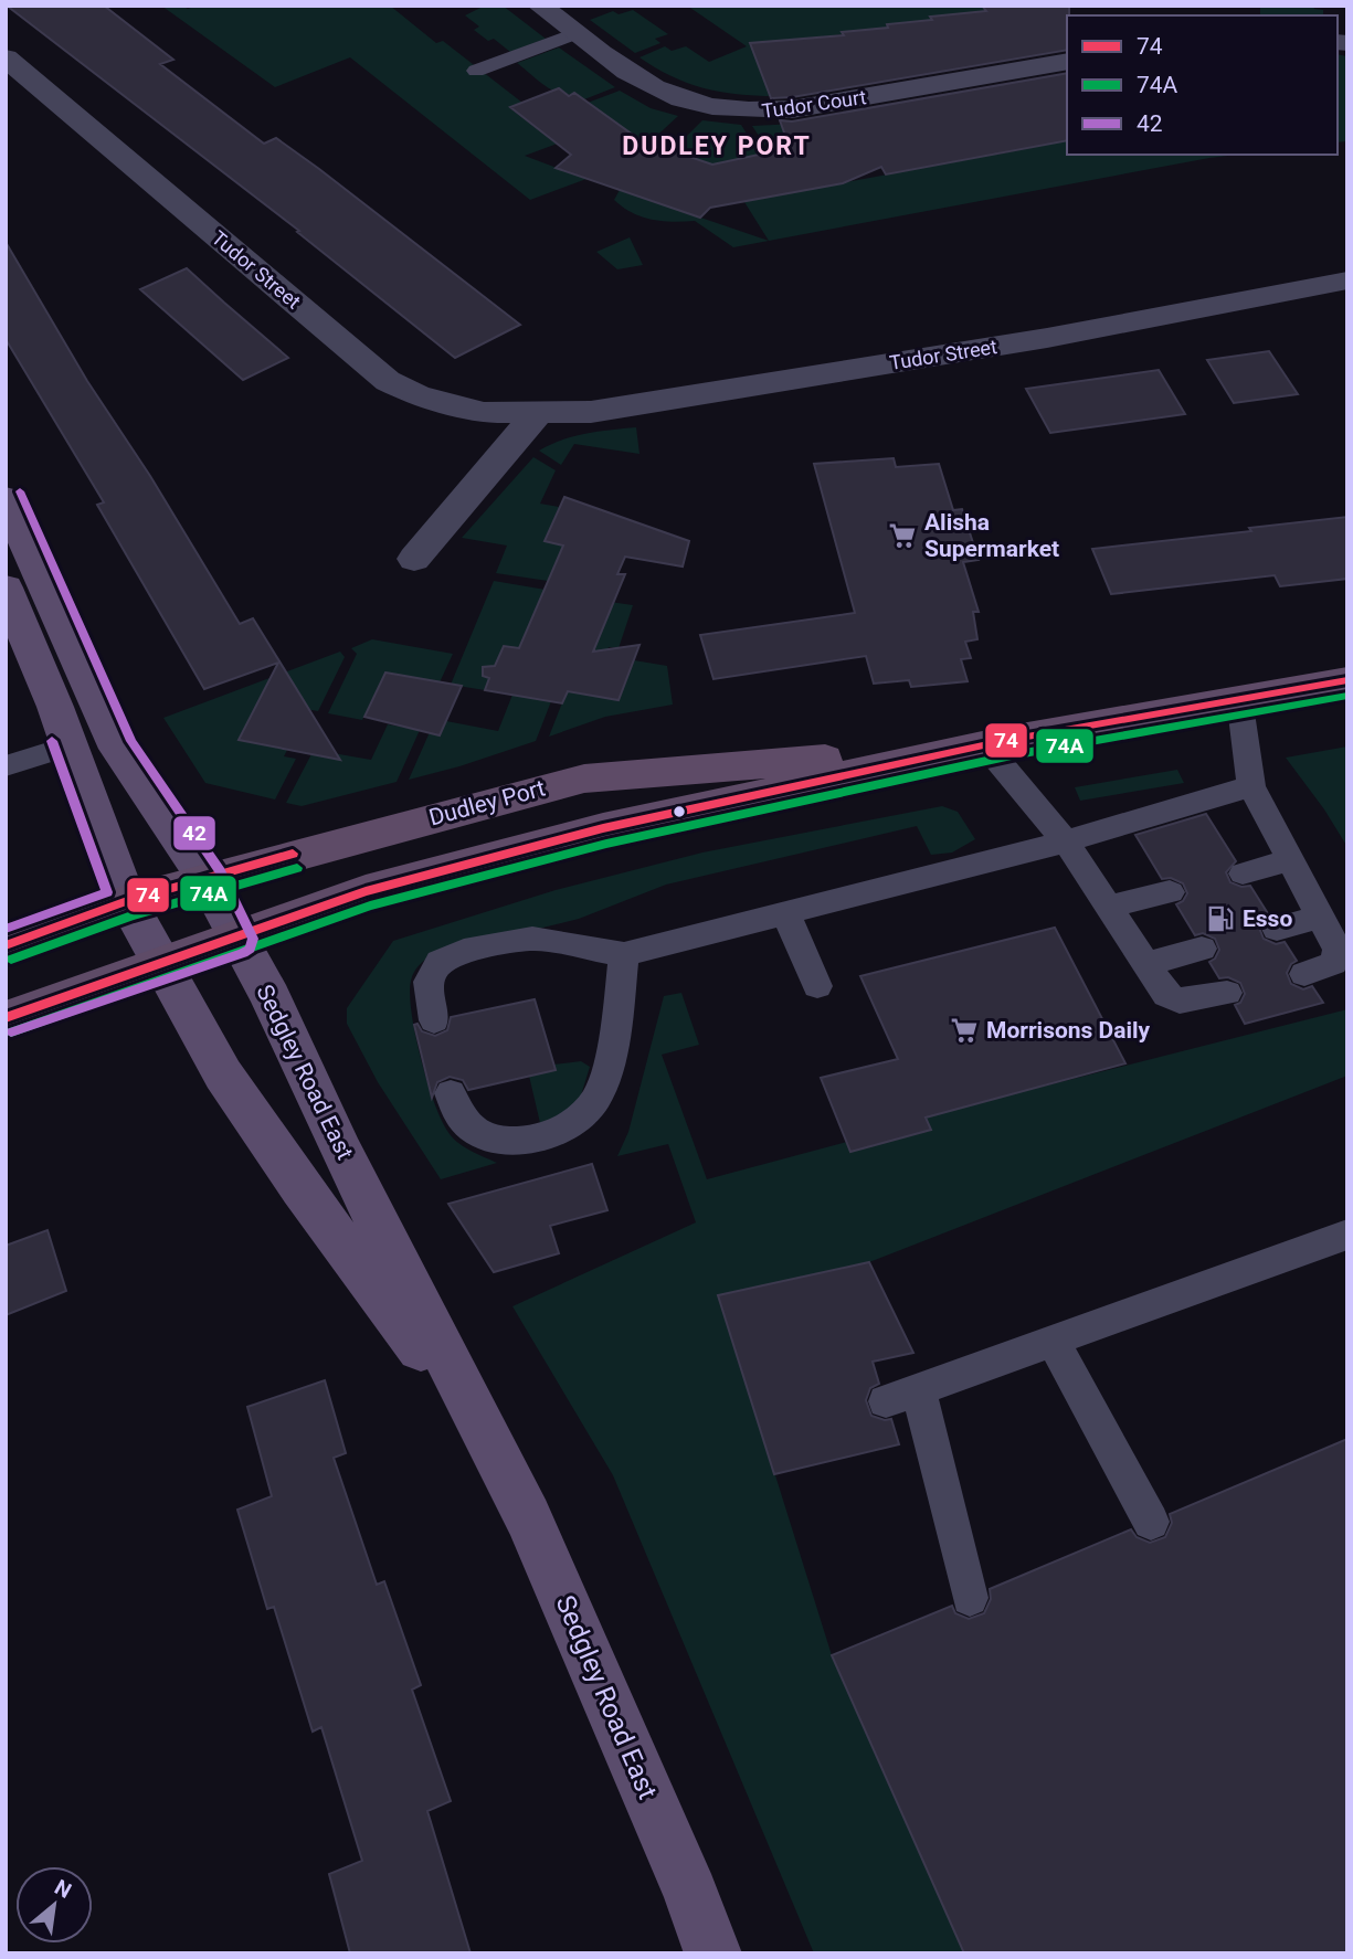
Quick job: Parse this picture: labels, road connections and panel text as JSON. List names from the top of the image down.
{
  "streets": {
    "highway": ["Dudley Port"],
    "main road": ["Sedgley Road East"],
    "street": ["Tudor Court", "Tudor Street"]
  },
  "crossings": [
    ["Dudley Port", "Sedgley Road East"]
  ],
  "districts": ["DUDLEY PORT"],
  "places": {
    "supermarket": ["Alisha Supermarket", "Morrisons Daily"],
    "fuel station": ["Esso"]
  },
  "lines": ["transit line 42", "transit line 74", "transit line 74A"],
  "legend": ["74", "74A", "42"],
  "north": "top right"
}
